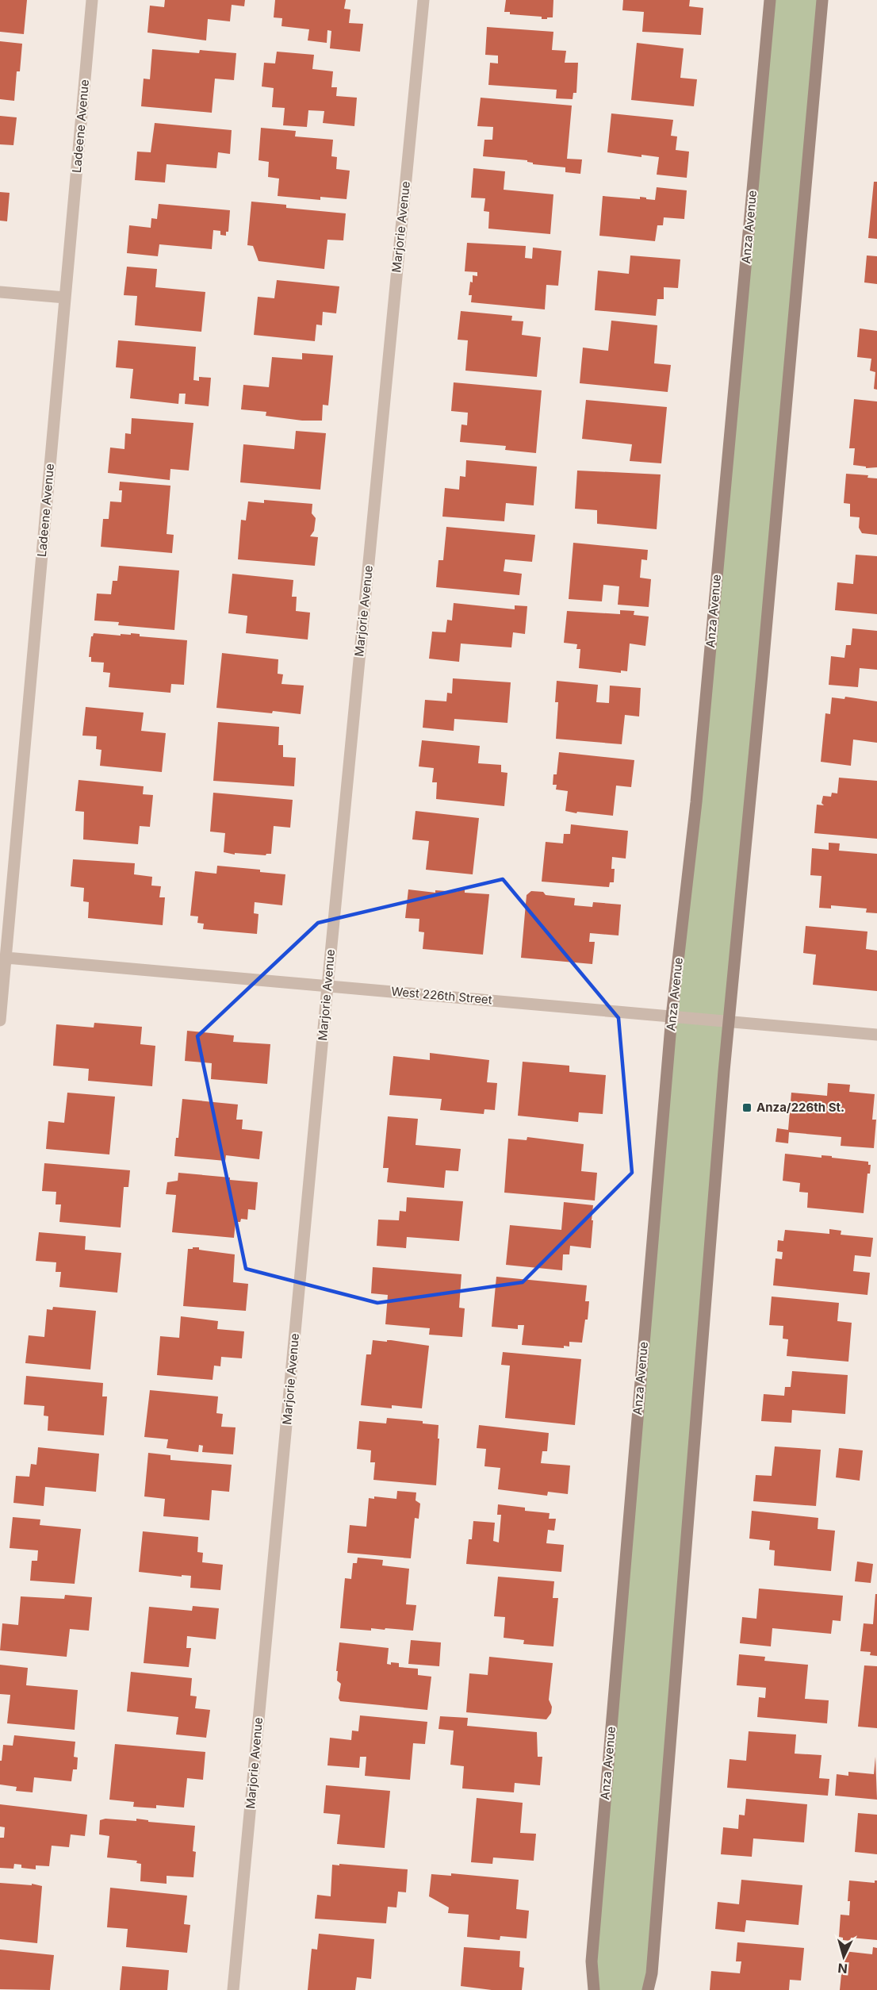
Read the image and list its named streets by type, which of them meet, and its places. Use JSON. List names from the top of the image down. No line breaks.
{"streets":{"main road":["Anza Avenue"],"street":["Ladeene Avenue","Marjorie Avenue","West 226th Street"]},"crossings":[["Ladeene Avenue","West 226th Street"],["Marjorie Avenue","West 226th Street"],["Anza Avenue","West 226th Street"]],"places":{"transit":["Anza/226th St."]},"north":"bottom"}
